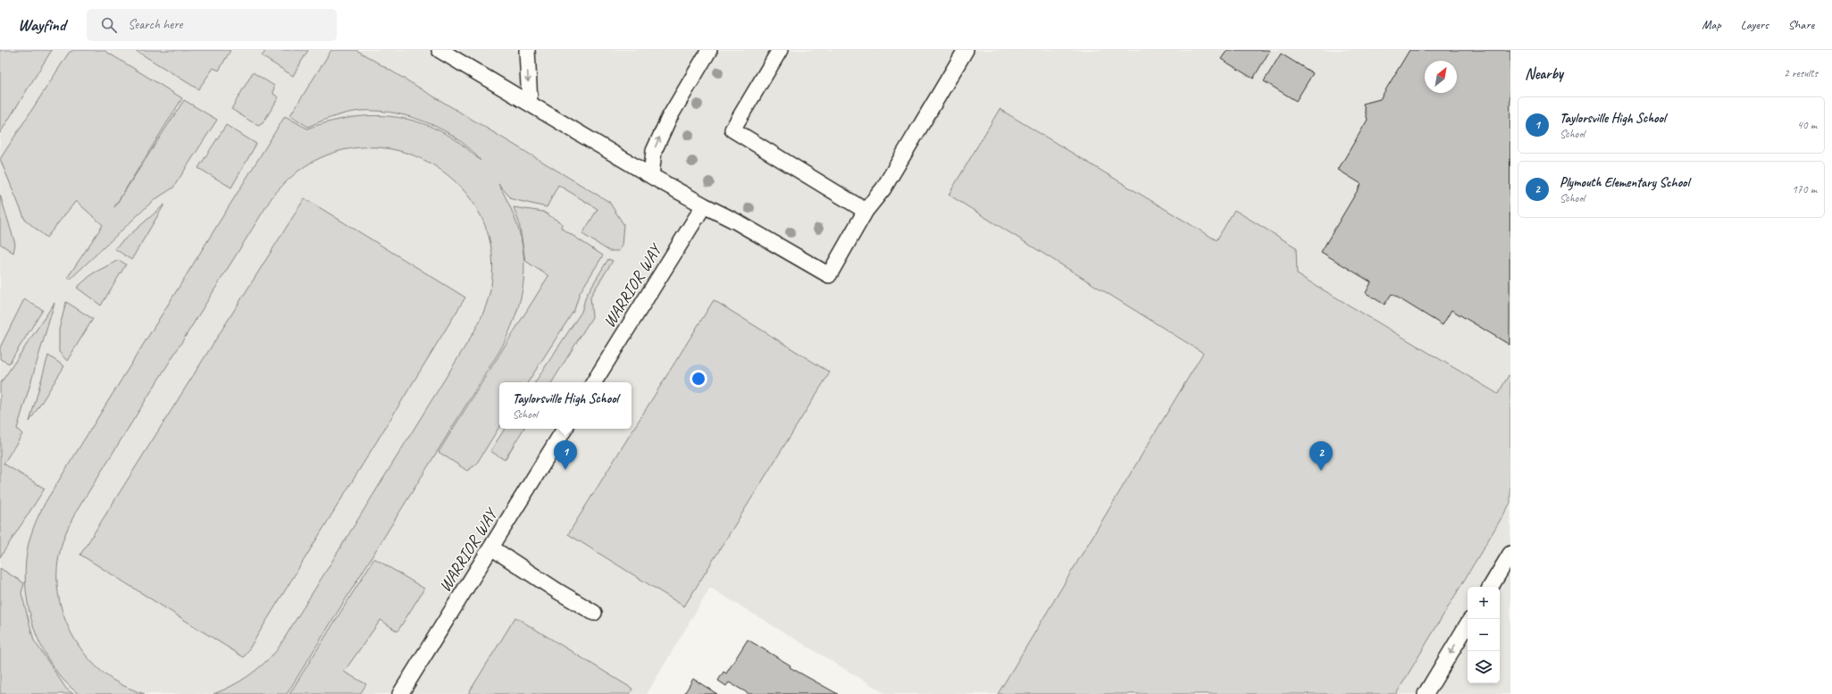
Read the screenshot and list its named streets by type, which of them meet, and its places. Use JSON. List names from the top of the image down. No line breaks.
{"streets":{"lane":["WARRIOR WAY"]},"north":"top right","page":{"header":"Wayfind","search":"Search here","nav":["Map","Layers","Share"],"heading":["Nearby","2 results"],"list":[{"mark":"1","name":"Taylorsville High School","note":"School","value":"40 m"},{"mark":"2","name":"Plymouth Elementary School","note":"School","value":"170 m"}],"popup":["Taylorsville High School","School"],"pins":["1","2"],"map_buttons":["+","−"]}}
